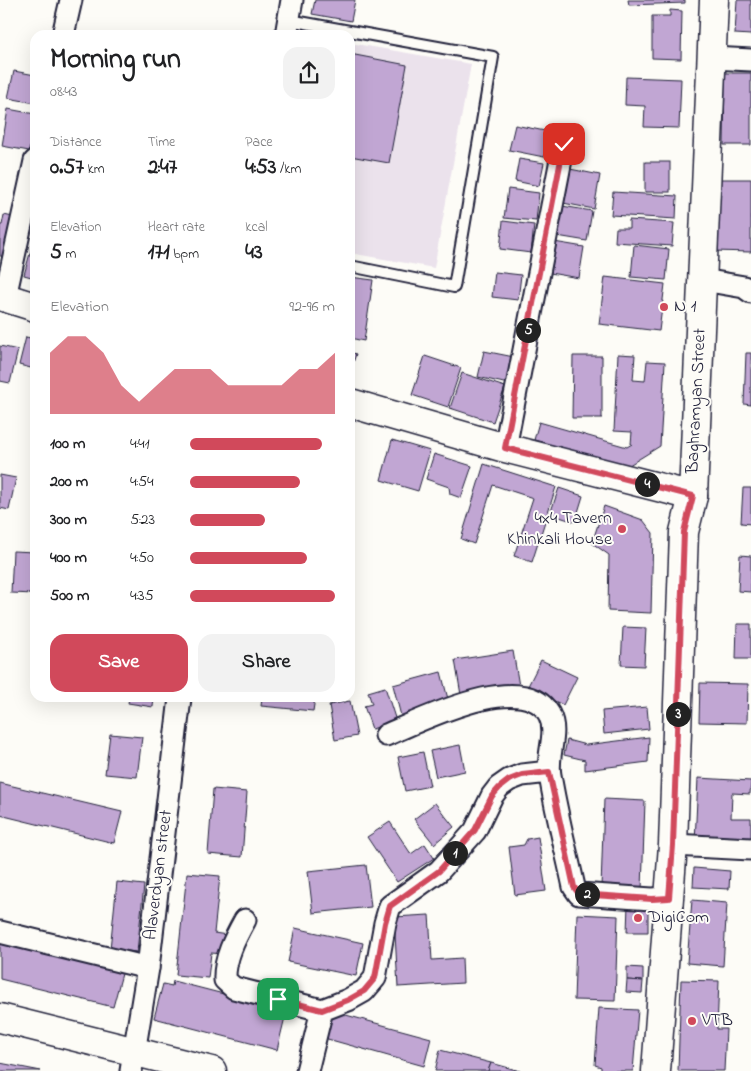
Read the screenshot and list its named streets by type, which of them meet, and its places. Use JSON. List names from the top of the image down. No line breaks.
{"streets":{"main road":["Baghramyan Street"],"street":["Alaverdyan street"]},"places":["N 1","4x4 Tavern Khinkali House","DigiCom","VTB"],"page":{"heading":["Morning run","08:43"],"stats":[["Distance","0.57 km"],["Time","2:47"],["Pace","4:53 /km"],["Elevation","5 m"],["Heart rate","171 bpm"],["kcal","43"]],"chart":["Elevation","92–96 m"],"pins":["5","4","3","1","2"],"list":[{"name":"100 m","note":"4:41"},{"name":"200 m","note":"4:54"},{"name":"300 m","note":"5:23"},{"name":"400 m","note":"4:50"},{"name":"500 m","note":"4:35"}],"buttons":["Save","Share"]}}
